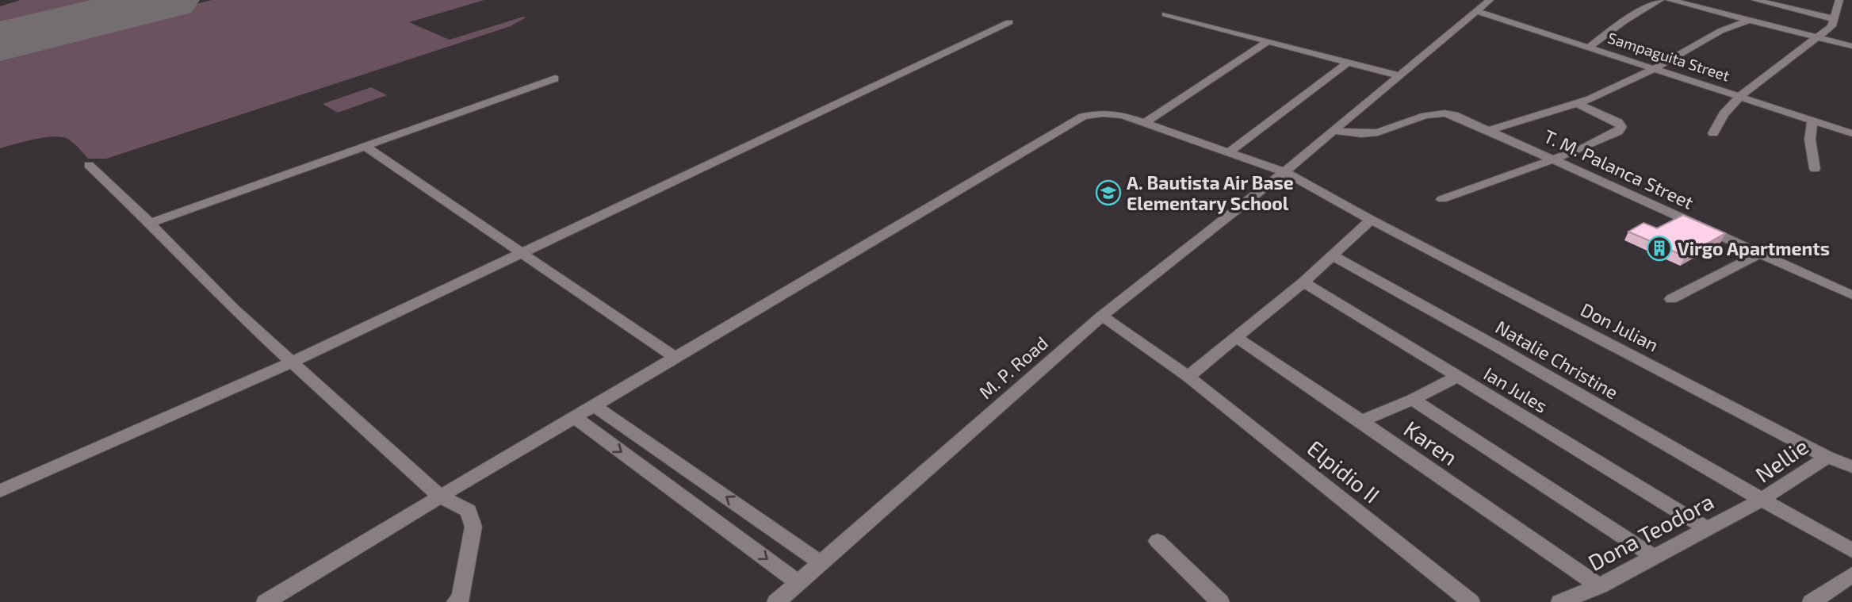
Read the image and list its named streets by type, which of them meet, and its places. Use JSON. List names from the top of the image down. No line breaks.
{"streets":{"street":["Sampaguita Street","T. M. Palanca Street","Don Julian","Natalie Christine","M. P. Road","Ian Jules","Karen","Nellie","Elpidio II","Dona Teodora"]},"crossings":[["Sampaguita Street","M. P. Road"],["T. M. Palanca Street","M. P. Road"],["Don Julian","M. P. Road"],["Don Julian","Nellie"],["Natalie Christine","Nellie"],["Natalie Christine","Dona Teodora"],["M. P. Road","Elpidio II"],["Ian Jules","Dona Teodora"],["Karen","Dona Teodora"],["Nellie","Dona Teodora"]],"places":{"school or university":["A. Bautista Air Base Elementary School"],"building":["Virgo Apartments"]}}
